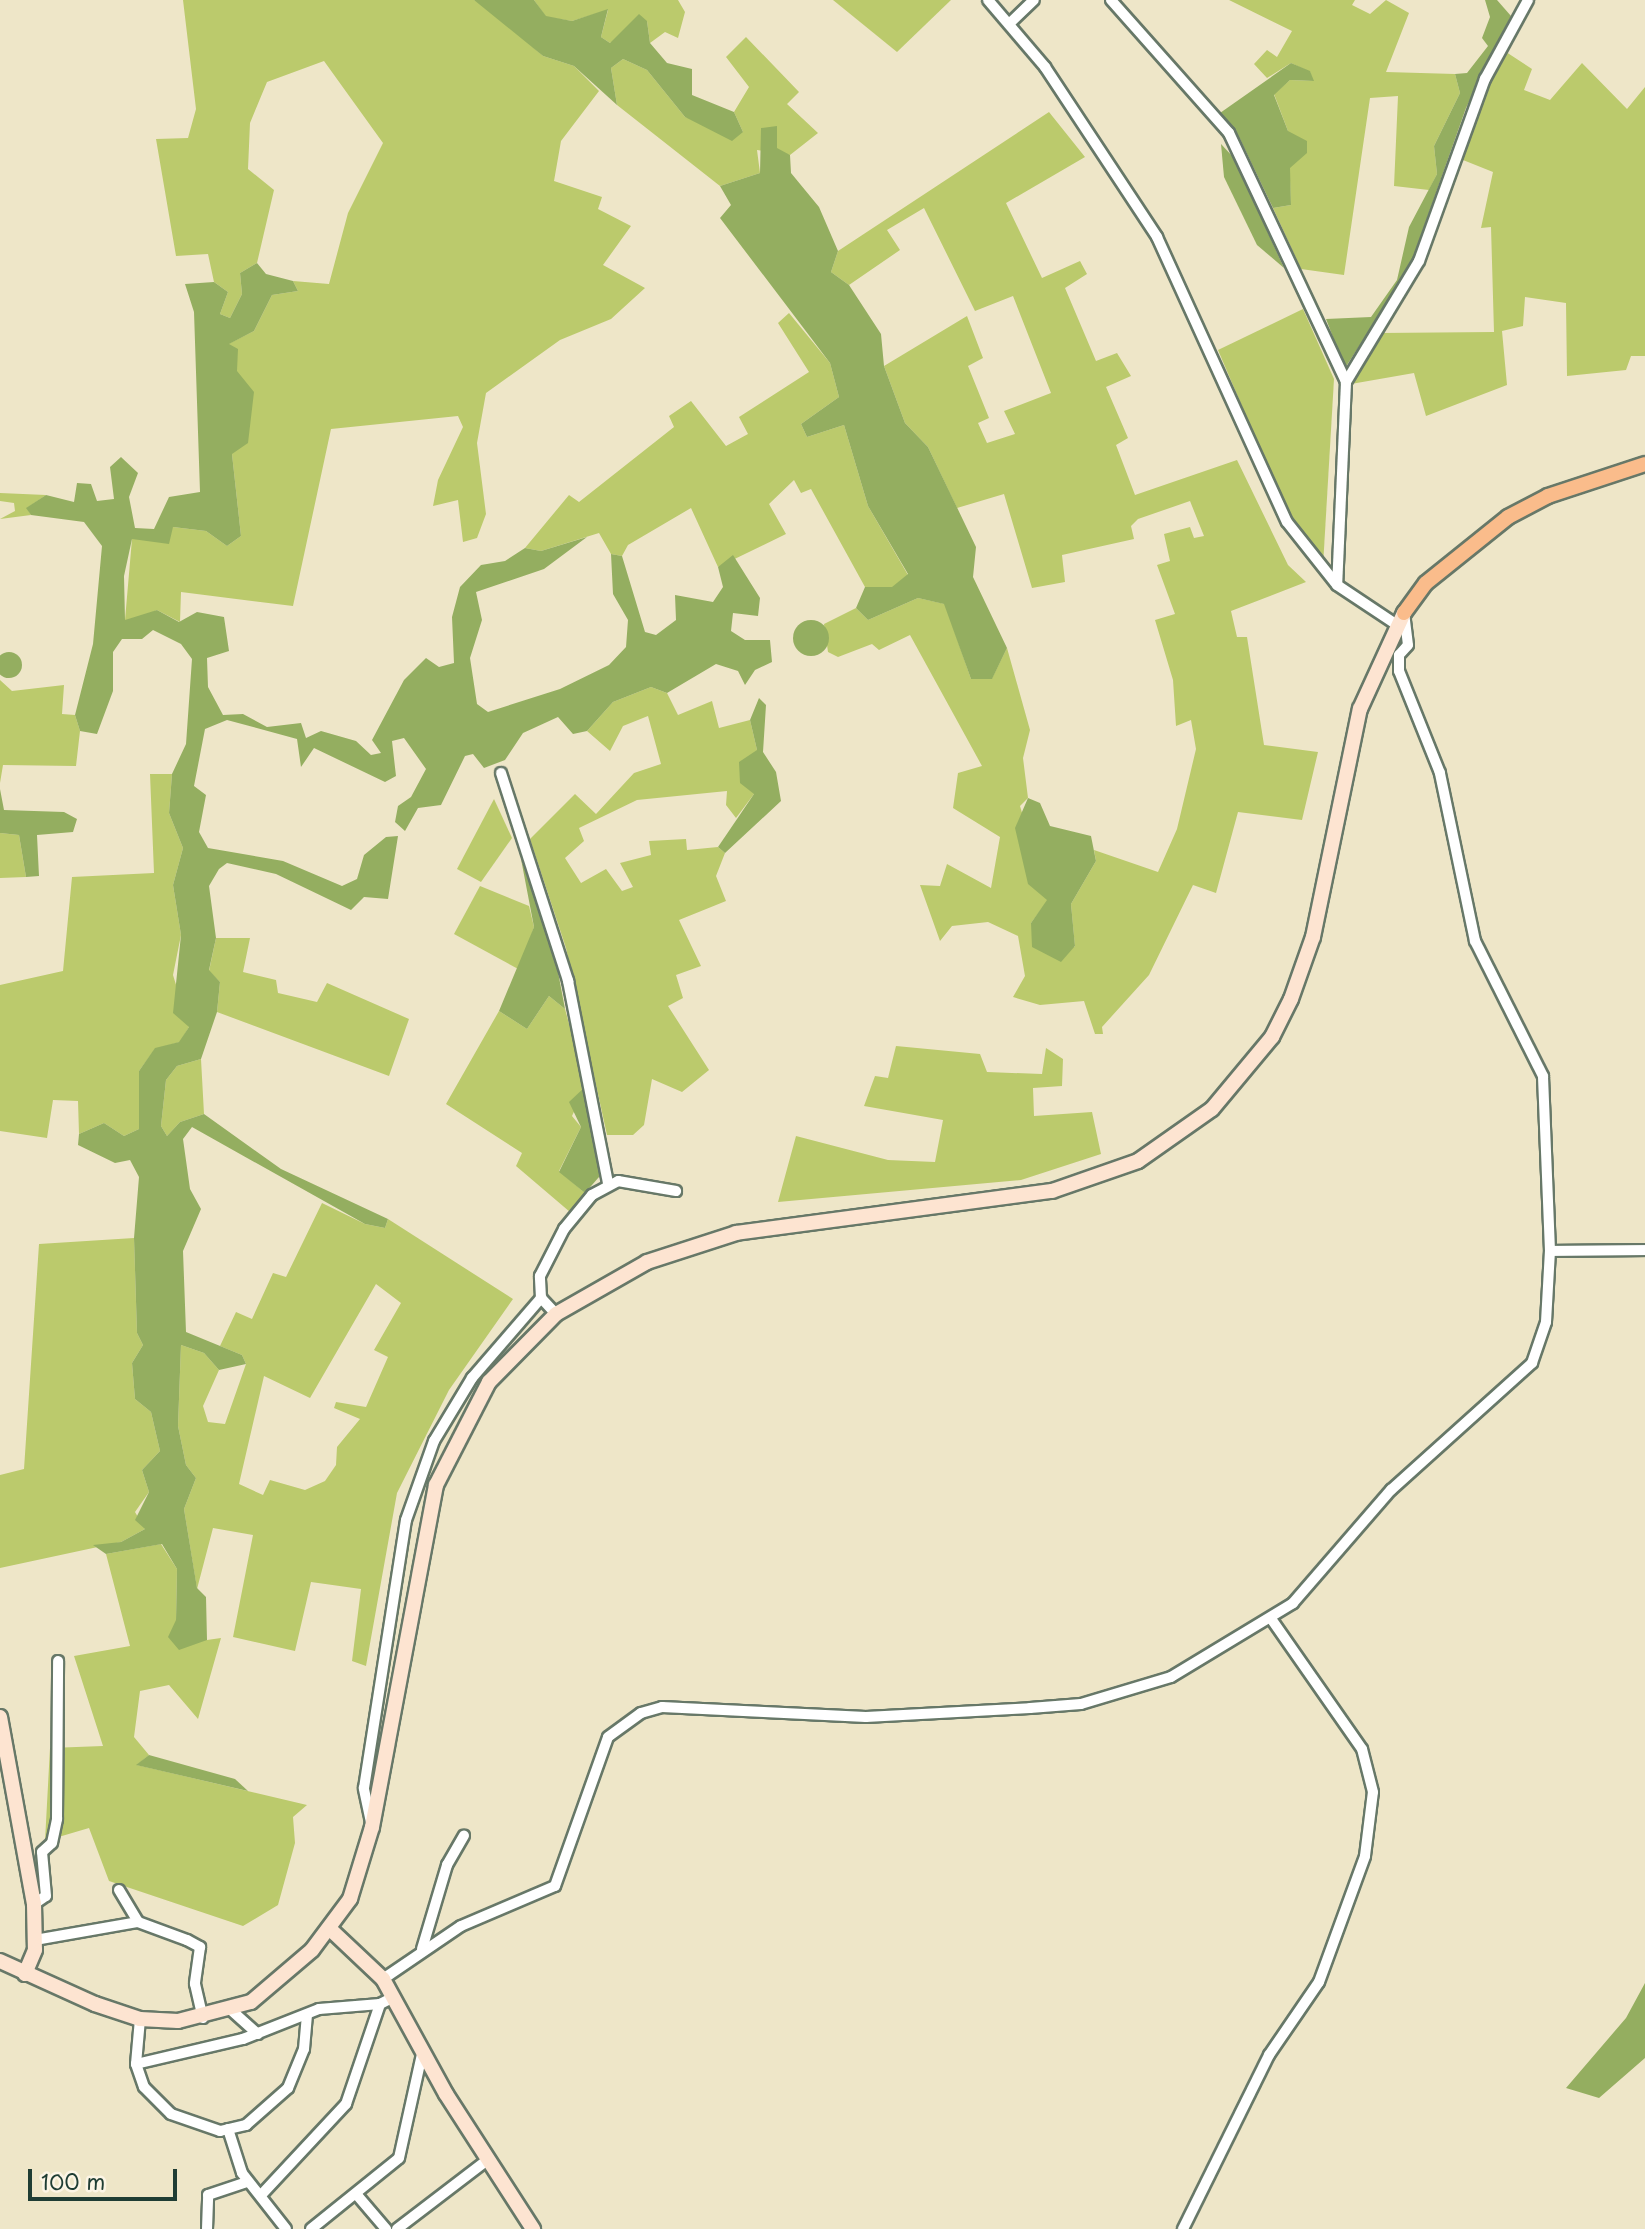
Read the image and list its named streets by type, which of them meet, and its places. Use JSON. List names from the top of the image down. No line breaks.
{"scale_bar":"100 m"}
